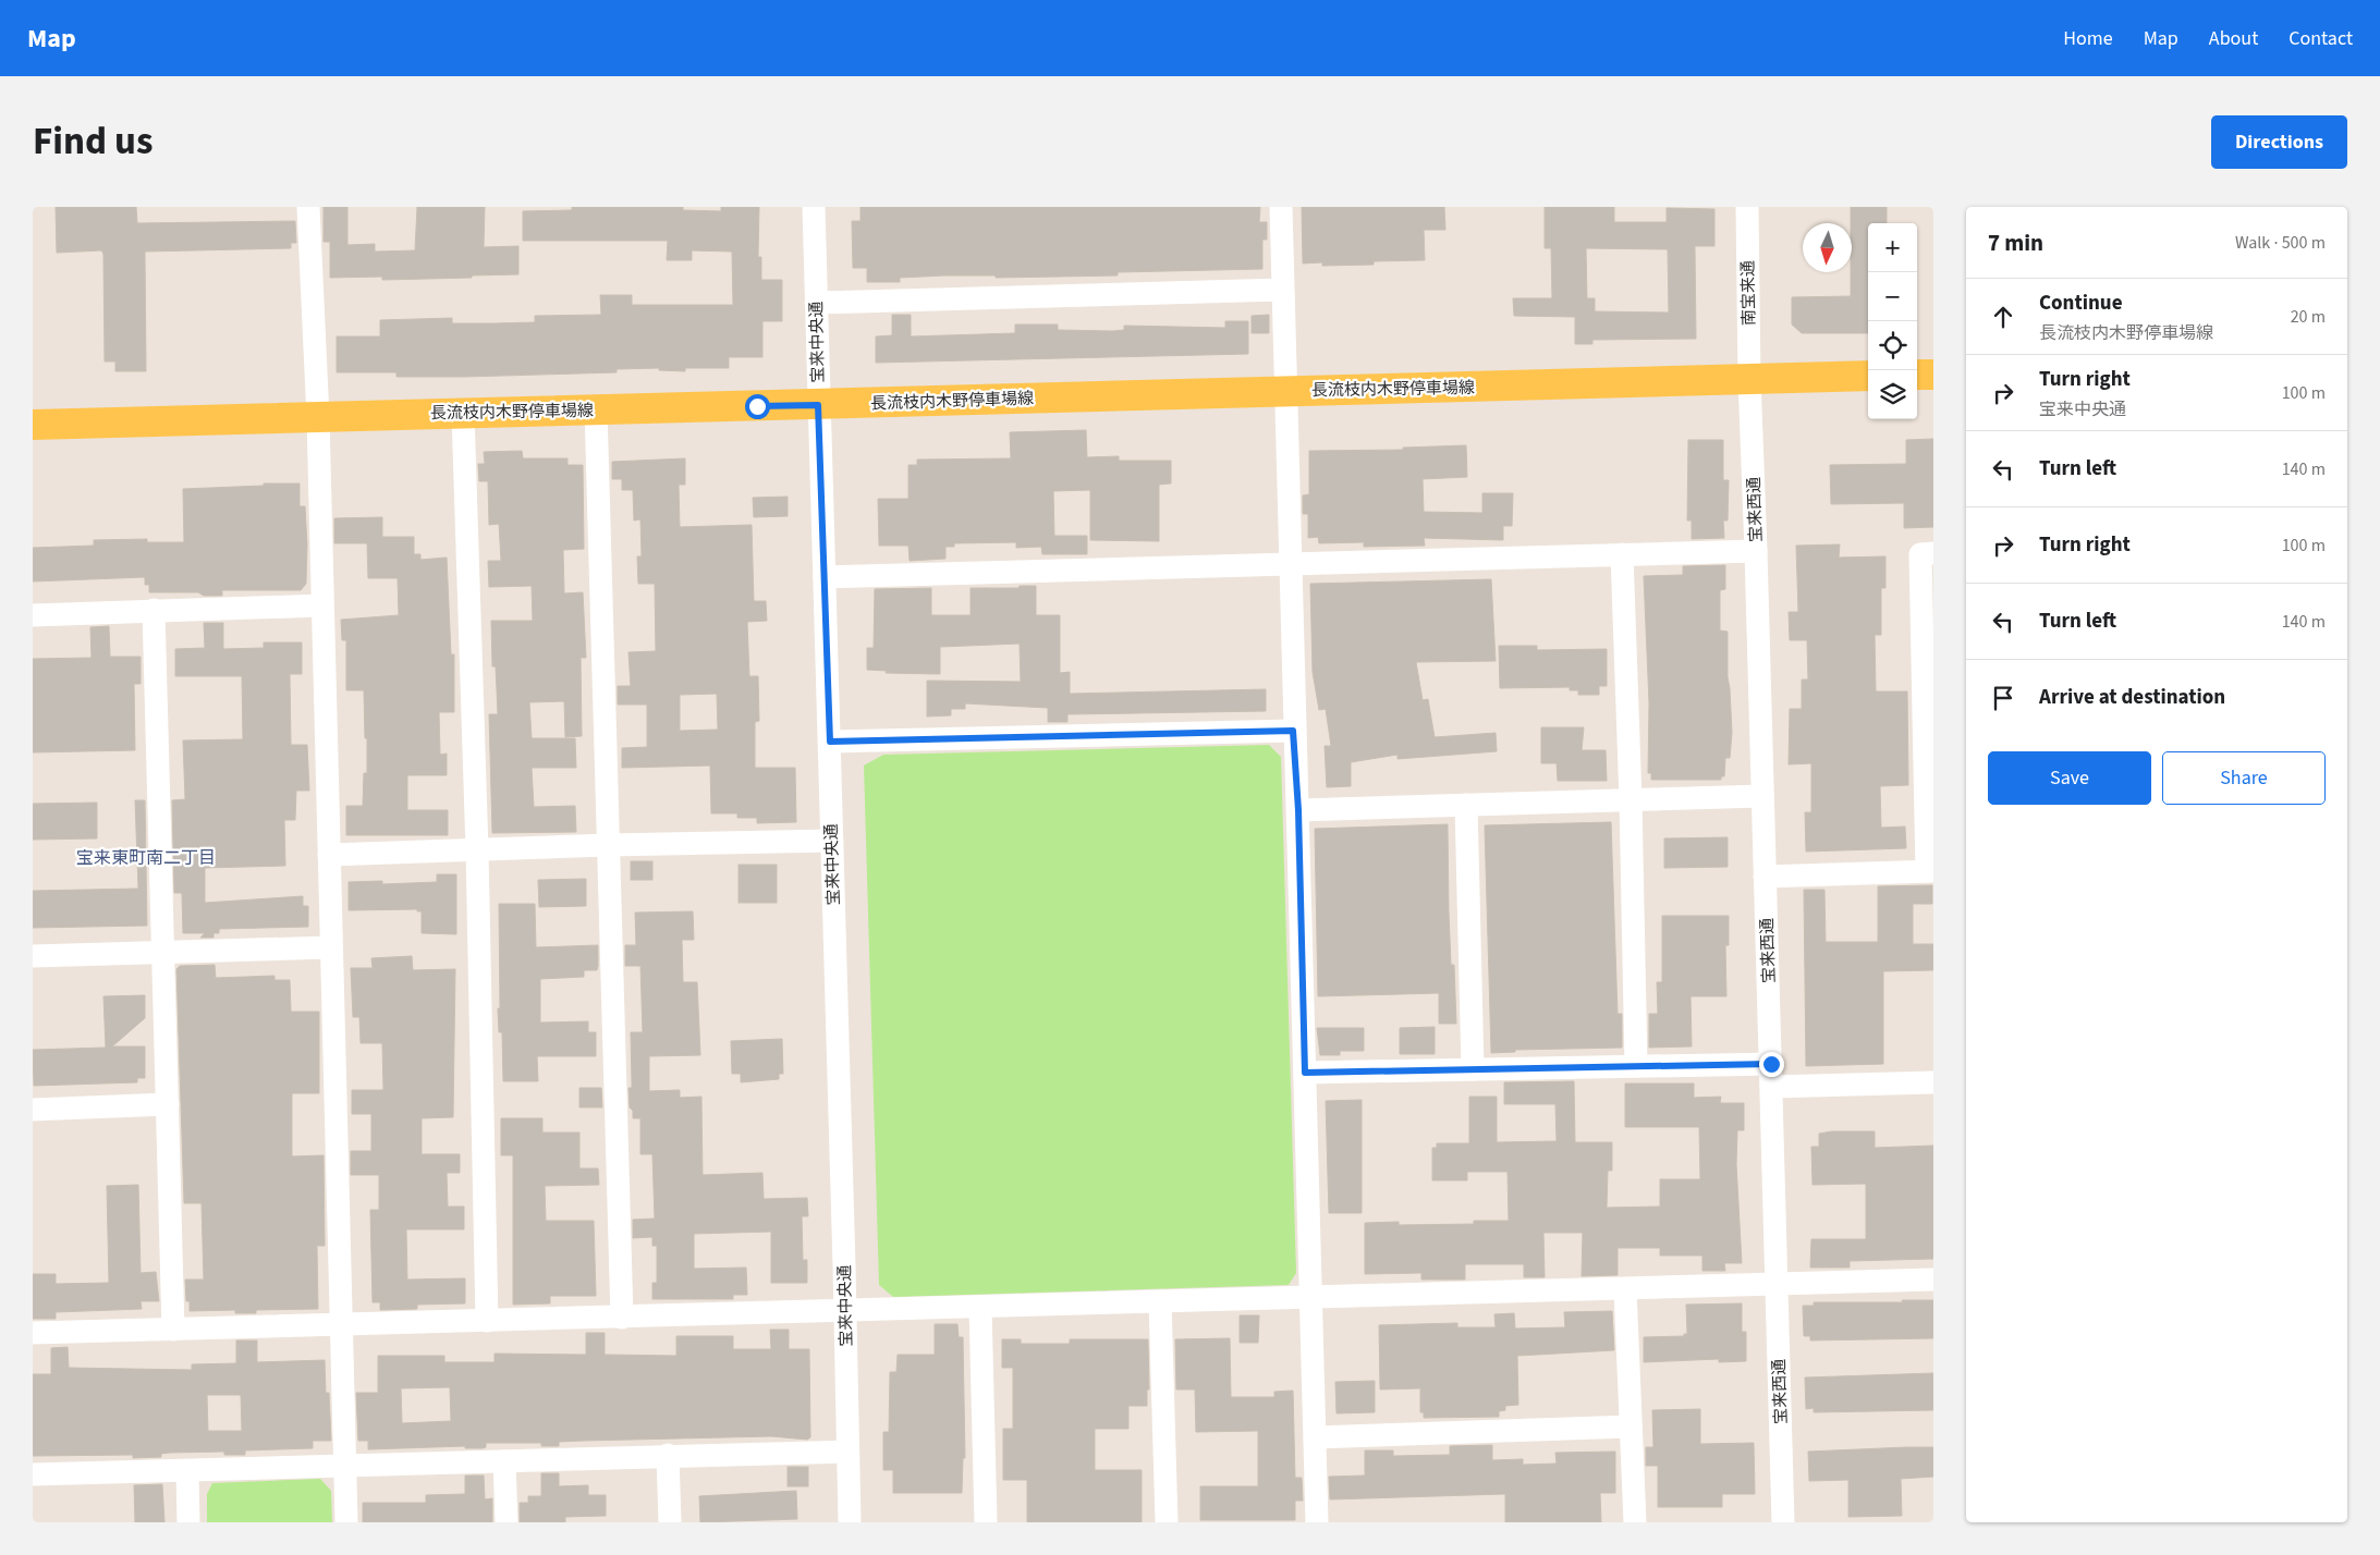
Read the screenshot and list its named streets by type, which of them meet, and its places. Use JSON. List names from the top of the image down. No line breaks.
{"streets":{"main road":["長流枝内木野停車場線"],"street":["南宝来通","宝来中央通","宝来西通"]},"crossings":[["南宝来通","長流枝内木野停車場線"],["南宝来通","宝来西通"],["宝来中央通","長流枝内木野停車場線"],["長流枝内木野停車場線","宝来西通"]],"districts":["宝来東町南二丁目"],"north":"bottom","page":{"header":"Map","nav":["Home","Map","About","Contact"],"title":"Find us","buttons":["Directions",["Save","Share"]],"heading":["7 min","Walk · 500 m"],"map_buttons":["+","−"],"list":[["Continue","長流枝内木野停車場線","20 m"],["Turn right","宝来中央通","100 m"],["Turn left","140 m"],["Turn right","100 m"],["Turn left","140 m"],"Arrive at destination"]}}
